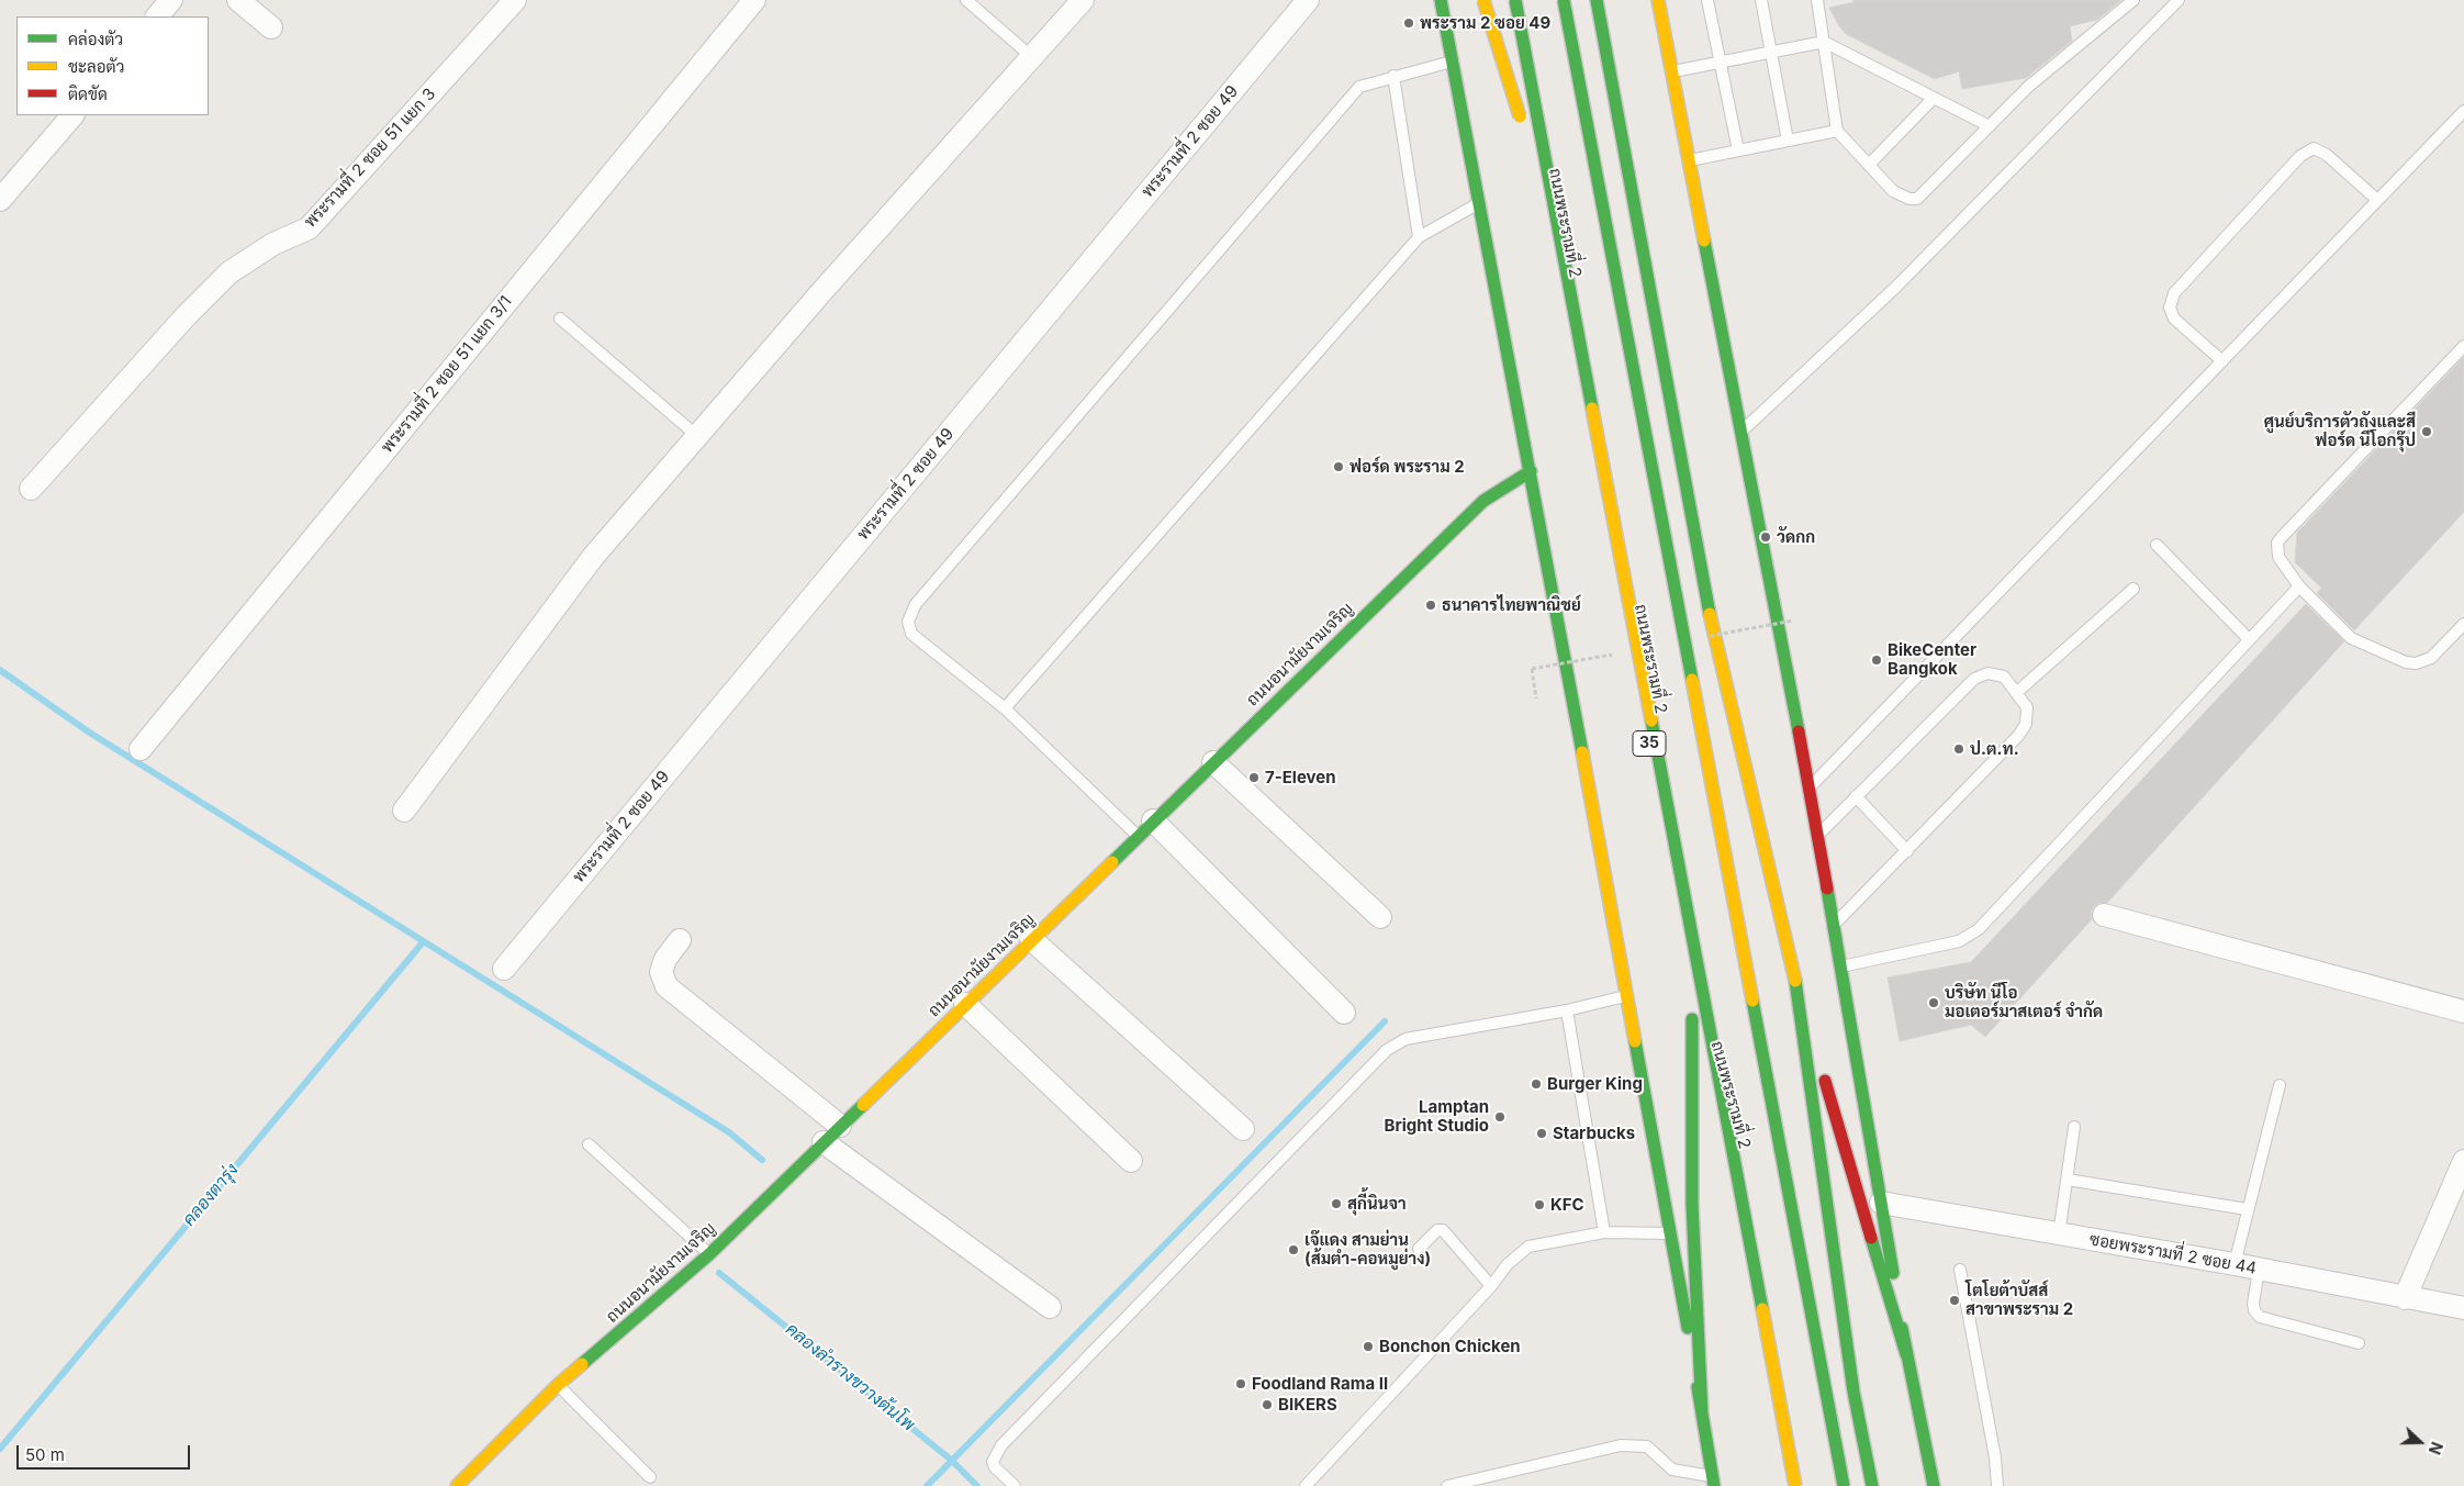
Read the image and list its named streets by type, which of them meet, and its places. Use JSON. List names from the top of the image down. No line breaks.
{"streets":{"main road":["ถนนพระรามที่ 2","ถนนอนามัยงามเจริญ","35"],"street":["พระรามที่ 2 ซอย 49","พระรามที่ 2 ซอย 51 แยก 3","พระรามที่ 2 ซอย 51 แยก 3/1","ซอยพระรามที่ 2 ซอย 44"]},"water":["คลองตารุ่ง","คลองลำรางขวางต้นโพ"],"places":["พระราม 2 ซอย 49","ศูนย์บริการตัวถังและสี ฟอร์ด นีโอกรุ๊ป","ฟอร์ด พระราม 2","วัดกก","ธนาคารไทยพาณิชย์","BikeCenter Bangkok","ป.ต.ท.","7-Eleven","บริษัท นีโอ มอเตอร์มาสเตอร์ จำกัด","Burger King","Lamptan Bright Studio","Starbucks","สุกี้นินจา","KFC","เจ๊แดง สามย่าน (ส้มตำ-คอหมูย่าง)","โตโยต้าบัสส์ สาขาพระราม 2","Bonchon Chicken","Foodland Rama II","BIKERS"],"legend":["คล่องตัว","ชะลอตัว","ติดขัด"],"scale_bar":"50 m","north":"right"}
